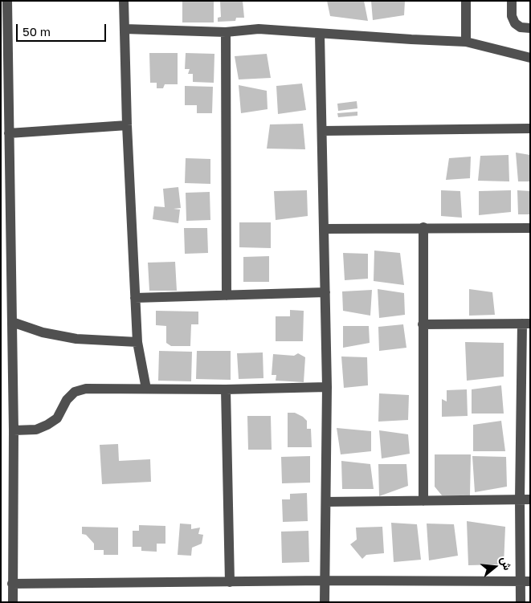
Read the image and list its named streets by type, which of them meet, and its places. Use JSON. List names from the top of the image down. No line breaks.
{"scale_bar":"50 m","north":"right"}
